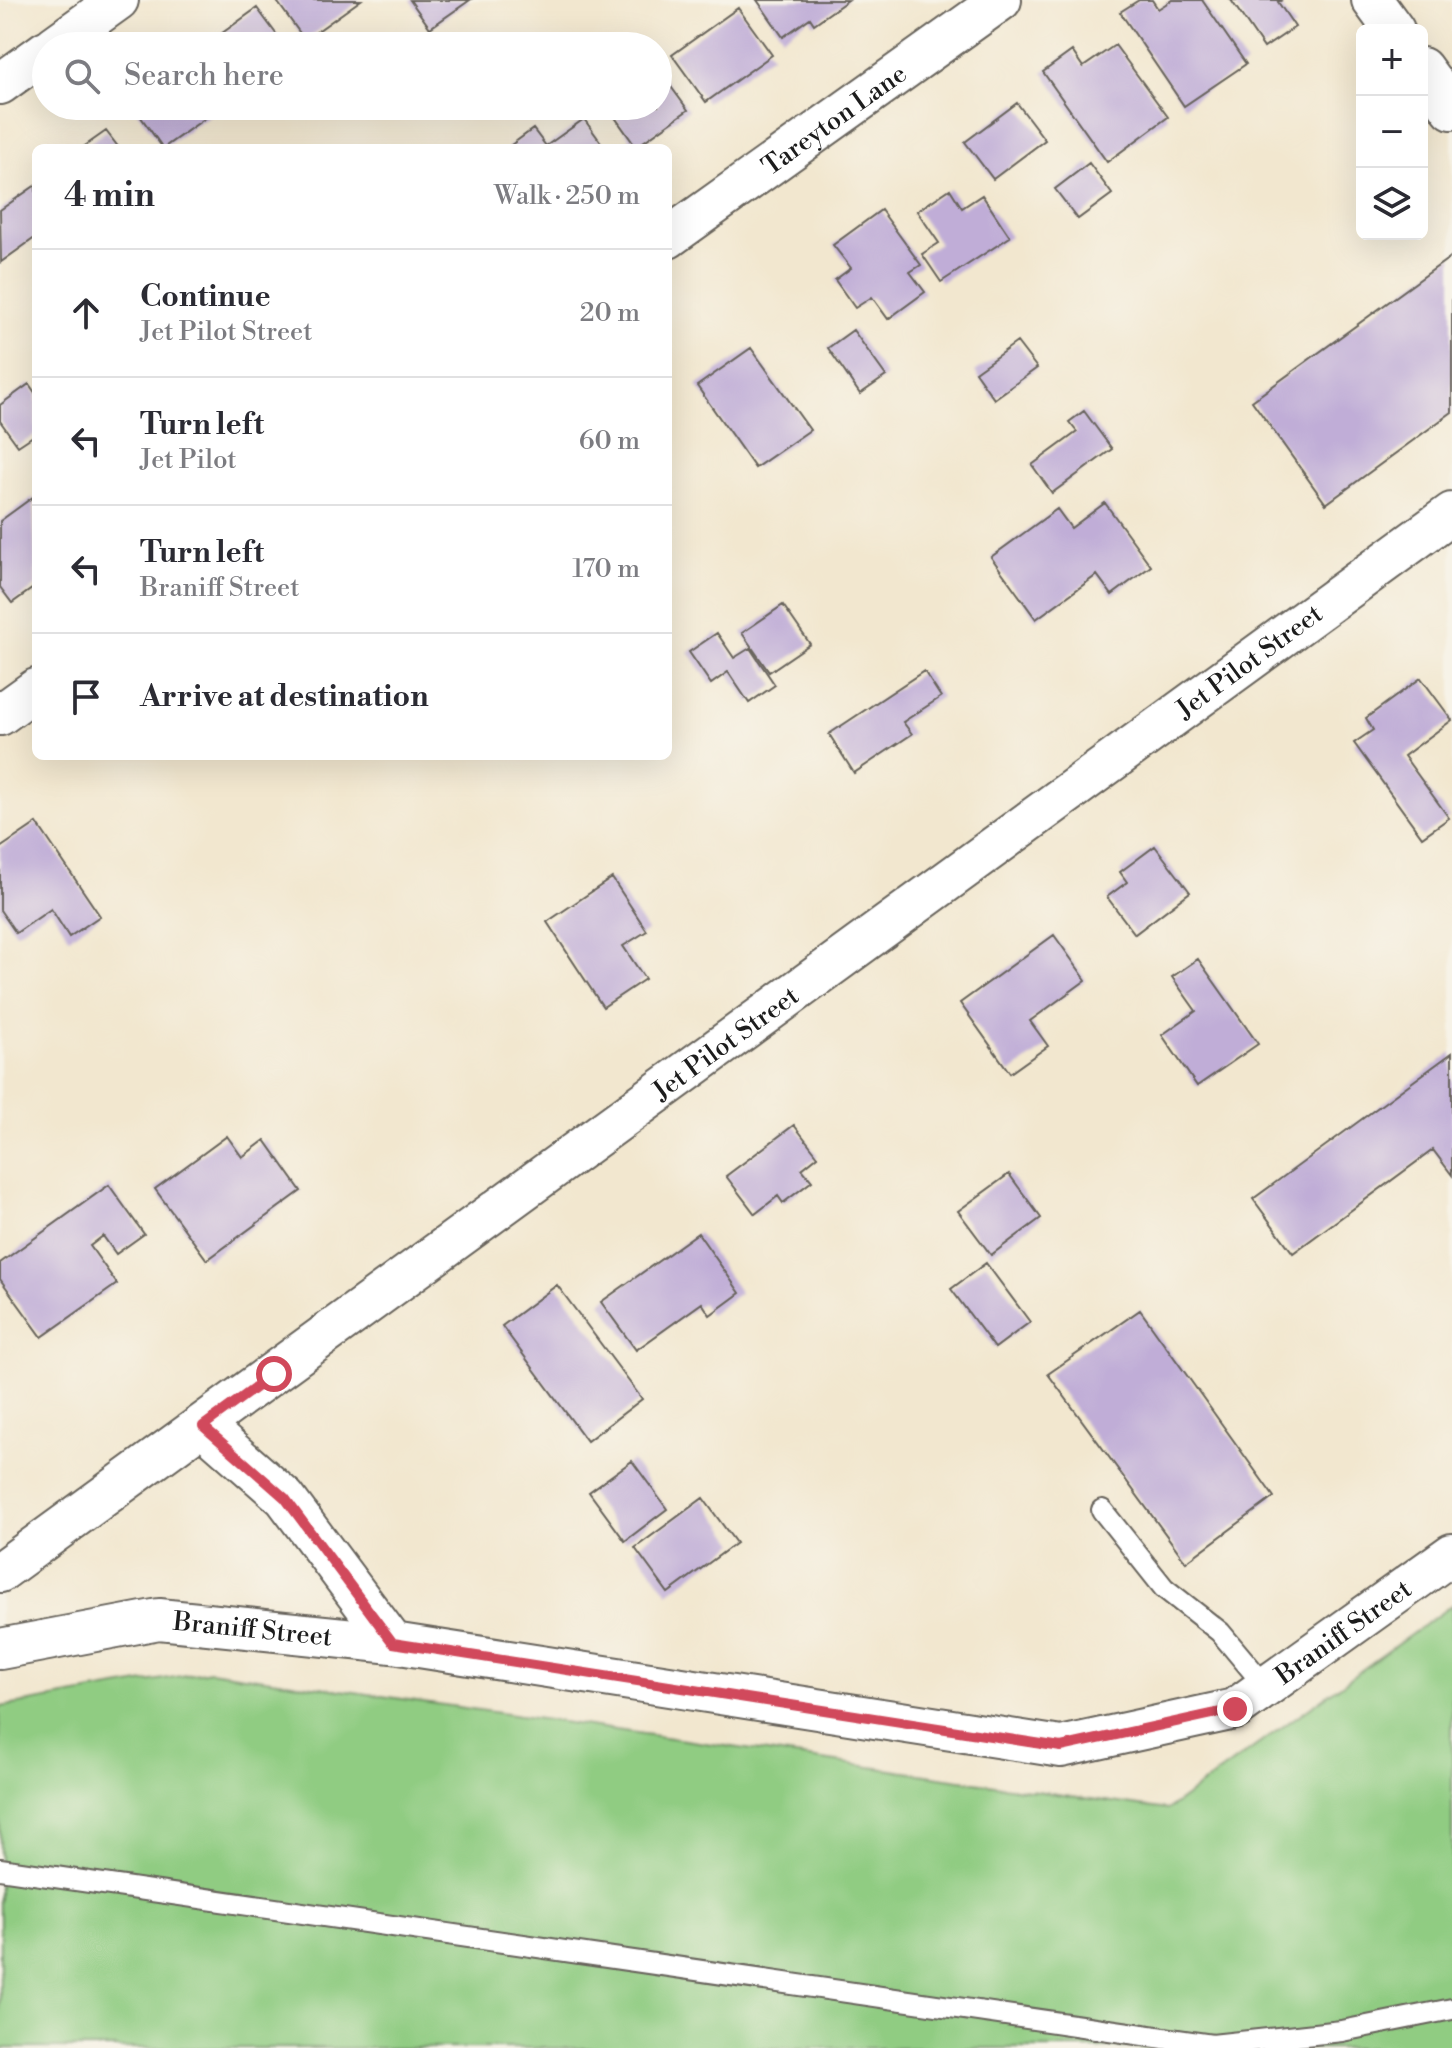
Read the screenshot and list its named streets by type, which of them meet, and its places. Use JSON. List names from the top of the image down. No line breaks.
{"streets":{"street":["Tareyton Lane","Jet Pilot Street","Braniff Street"]},"page":{"map_buttons":["+","−"],"search":"Search here","heading":["4 min","Walk · 250 m"],"list":[["Continue","Jet Pilot Street","20 m"],["Turn left","Jet Pilot","60 m"],["Turn left","Braniff Street","170 m"],"Arrive at destination"]}}
